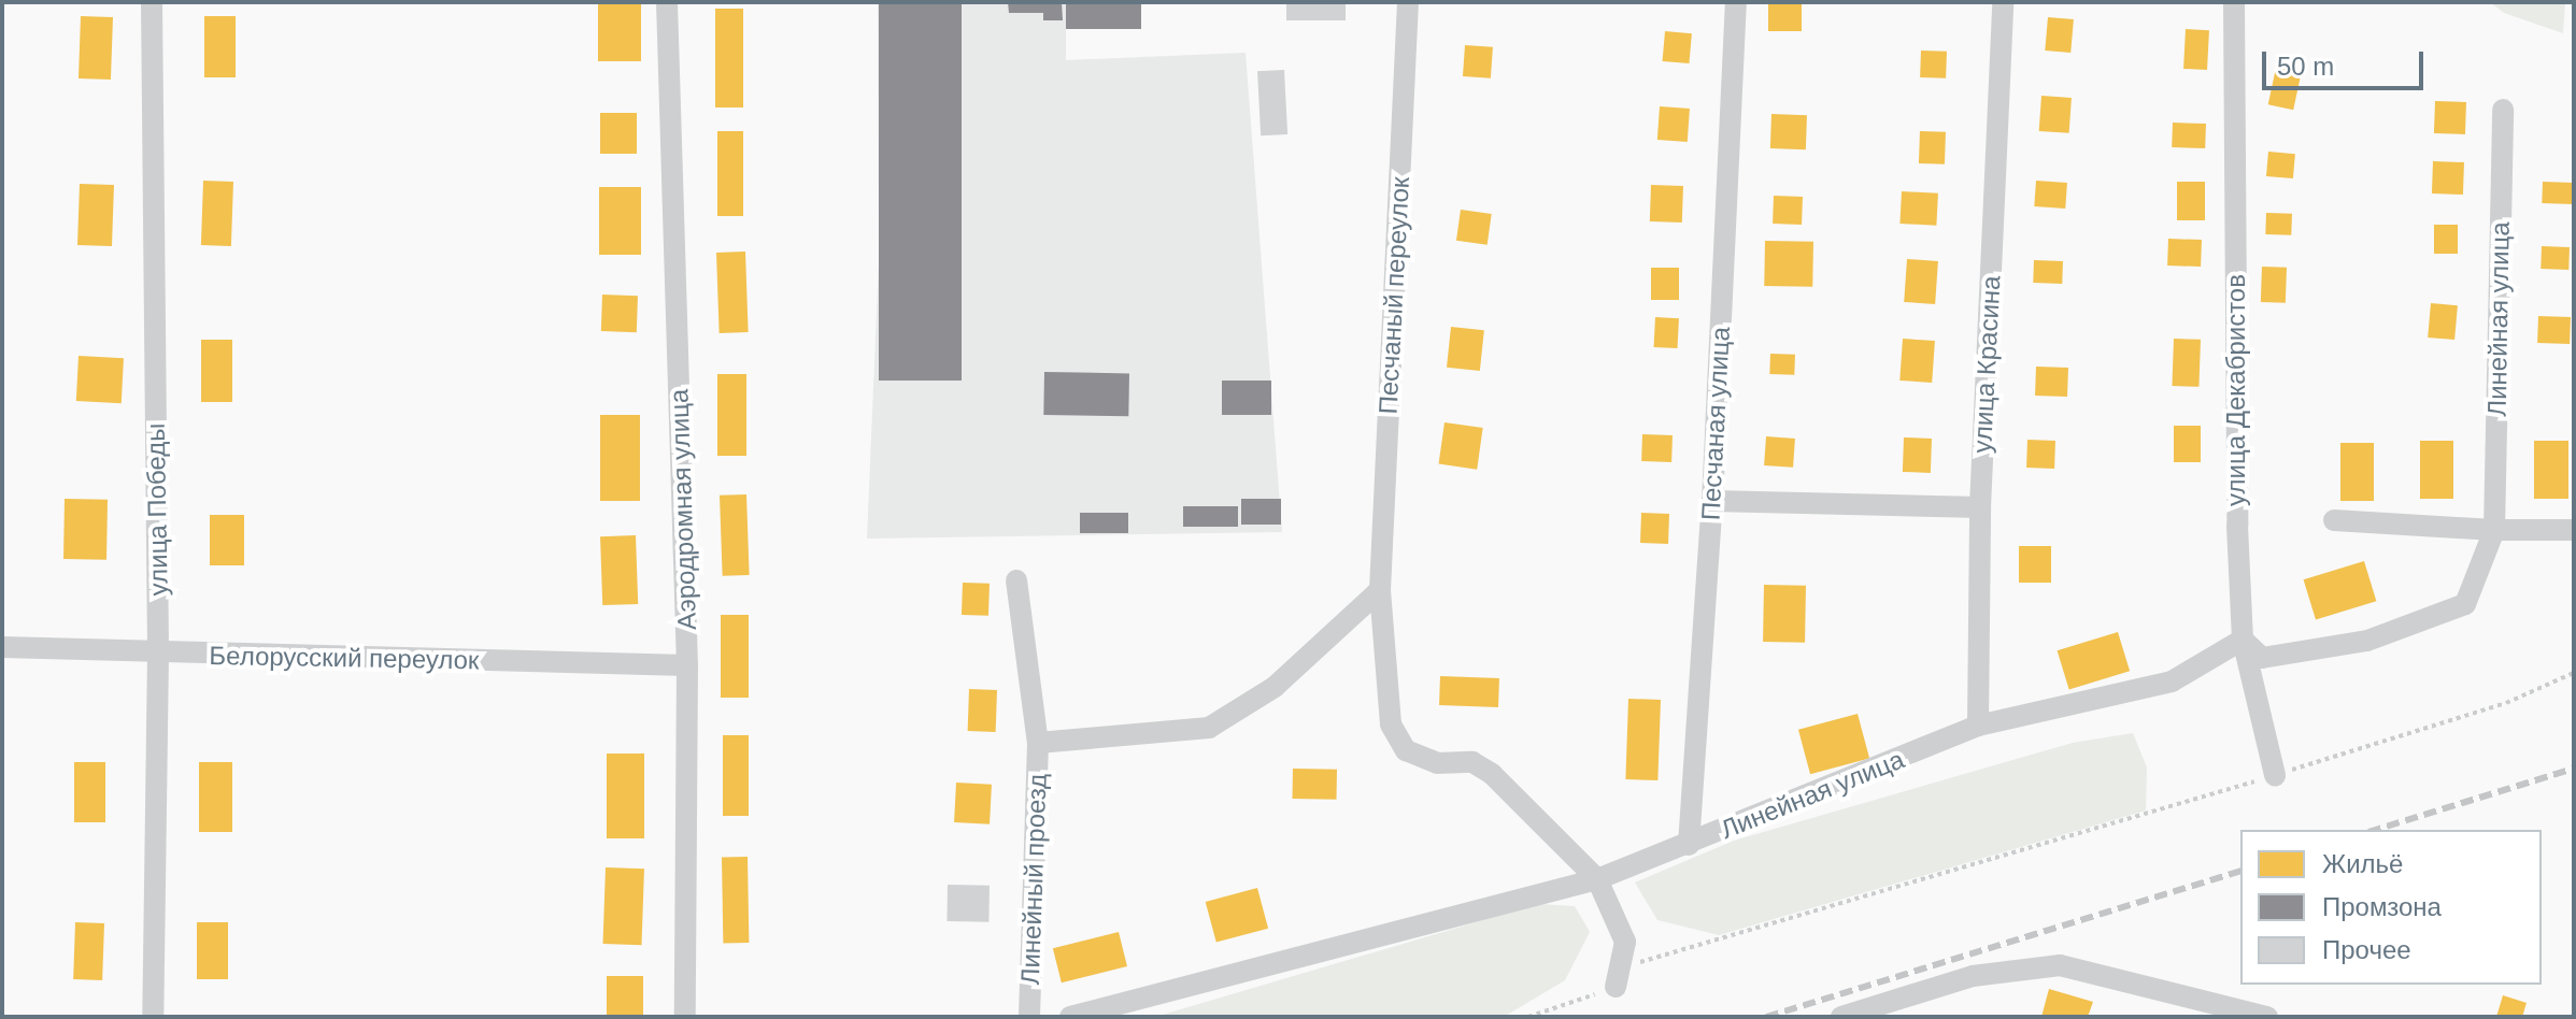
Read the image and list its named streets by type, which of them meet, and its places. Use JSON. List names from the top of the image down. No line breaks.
{"streets":{"street":["Песчаный переулок","Линейная улица","улица Красина","улица Декабристов","Песчаная улица","улица Победы","Аэродромная улица","Белорусский переулок","Линейный проезд"]},"crossings":[["Песчаный переулок","Линейный проезд"],["Линейная улица","улица Красина"],["Линейная улица","улица Декабристов"],["Линейная улица","Песчаная улица"],["улица Победы","Белорусский переулок"],["Аэродромная улица","Белорусский переулок"]],"legend":["Жильё","Промзона","Прочее"],"scale_bar":"50 m"}
